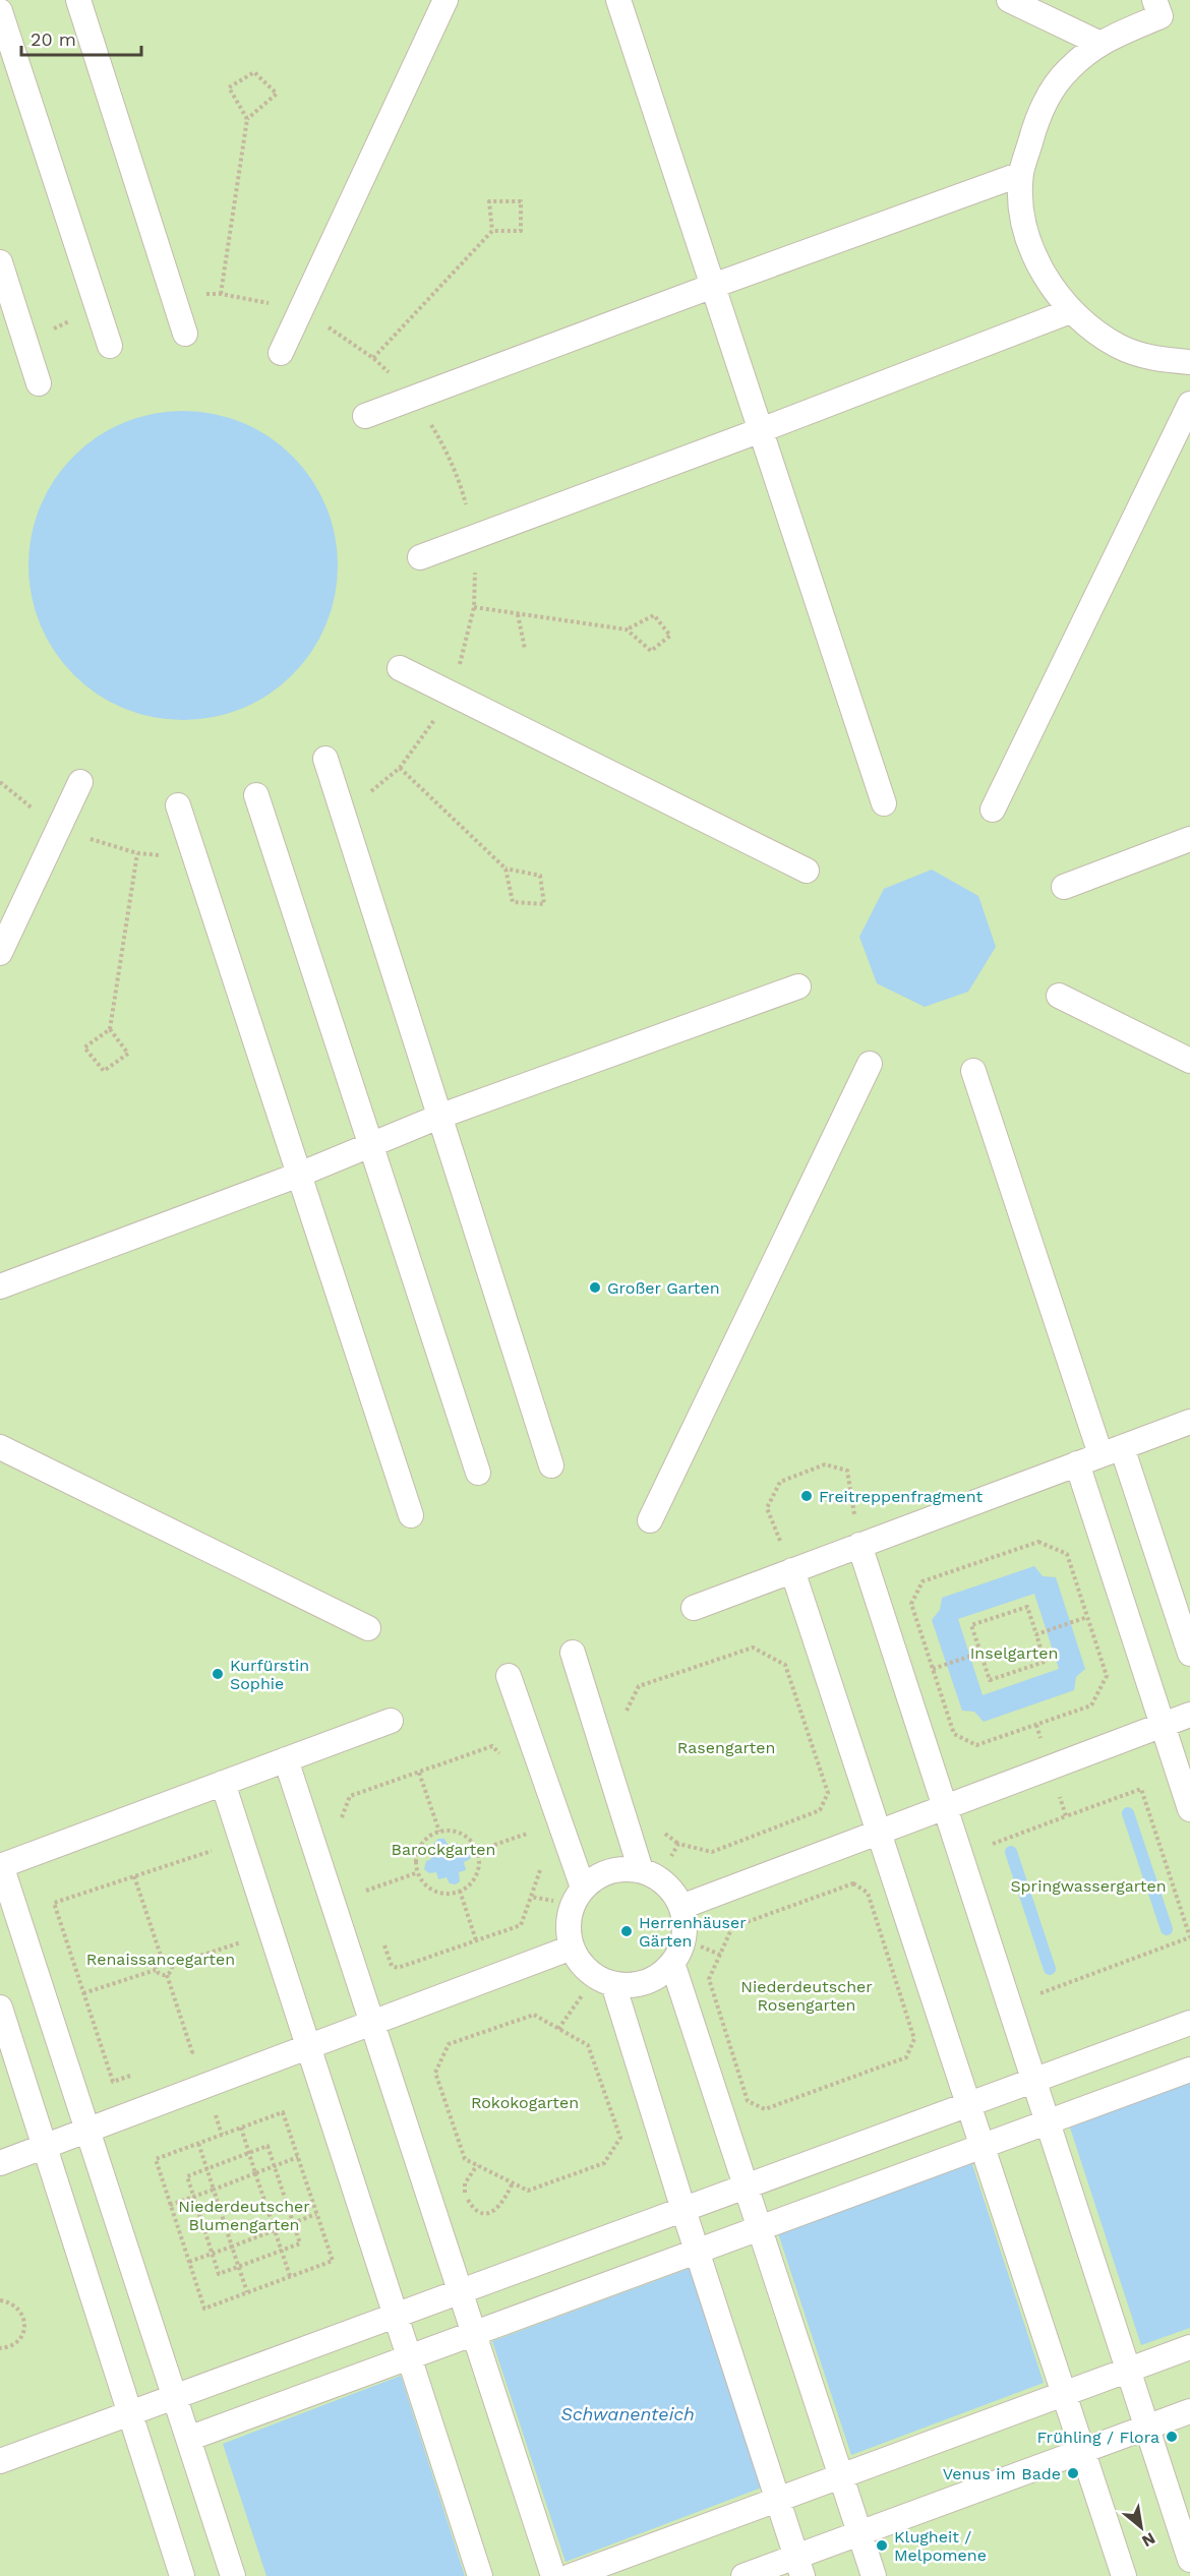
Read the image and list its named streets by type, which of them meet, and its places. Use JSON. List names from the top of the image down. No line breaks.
{"water":["Schwanenteich"],"parks":["Inselgarten","Rasengarten","Barockgarten","Springwassergarten","Renaissancegarten","Niederdeutscher Rosengarten","Rokokogarten","Niederdeutscher Blumengarten"],"places":["Großer Garten","Freitreppenfragment","Kurfürstin Sophie","Herrenhäuser Gärten","Frühling / Flora","Venus im Bade","Klugheit / Melpomene"],"scale_bar":"20 m","north":"bottom right"}
